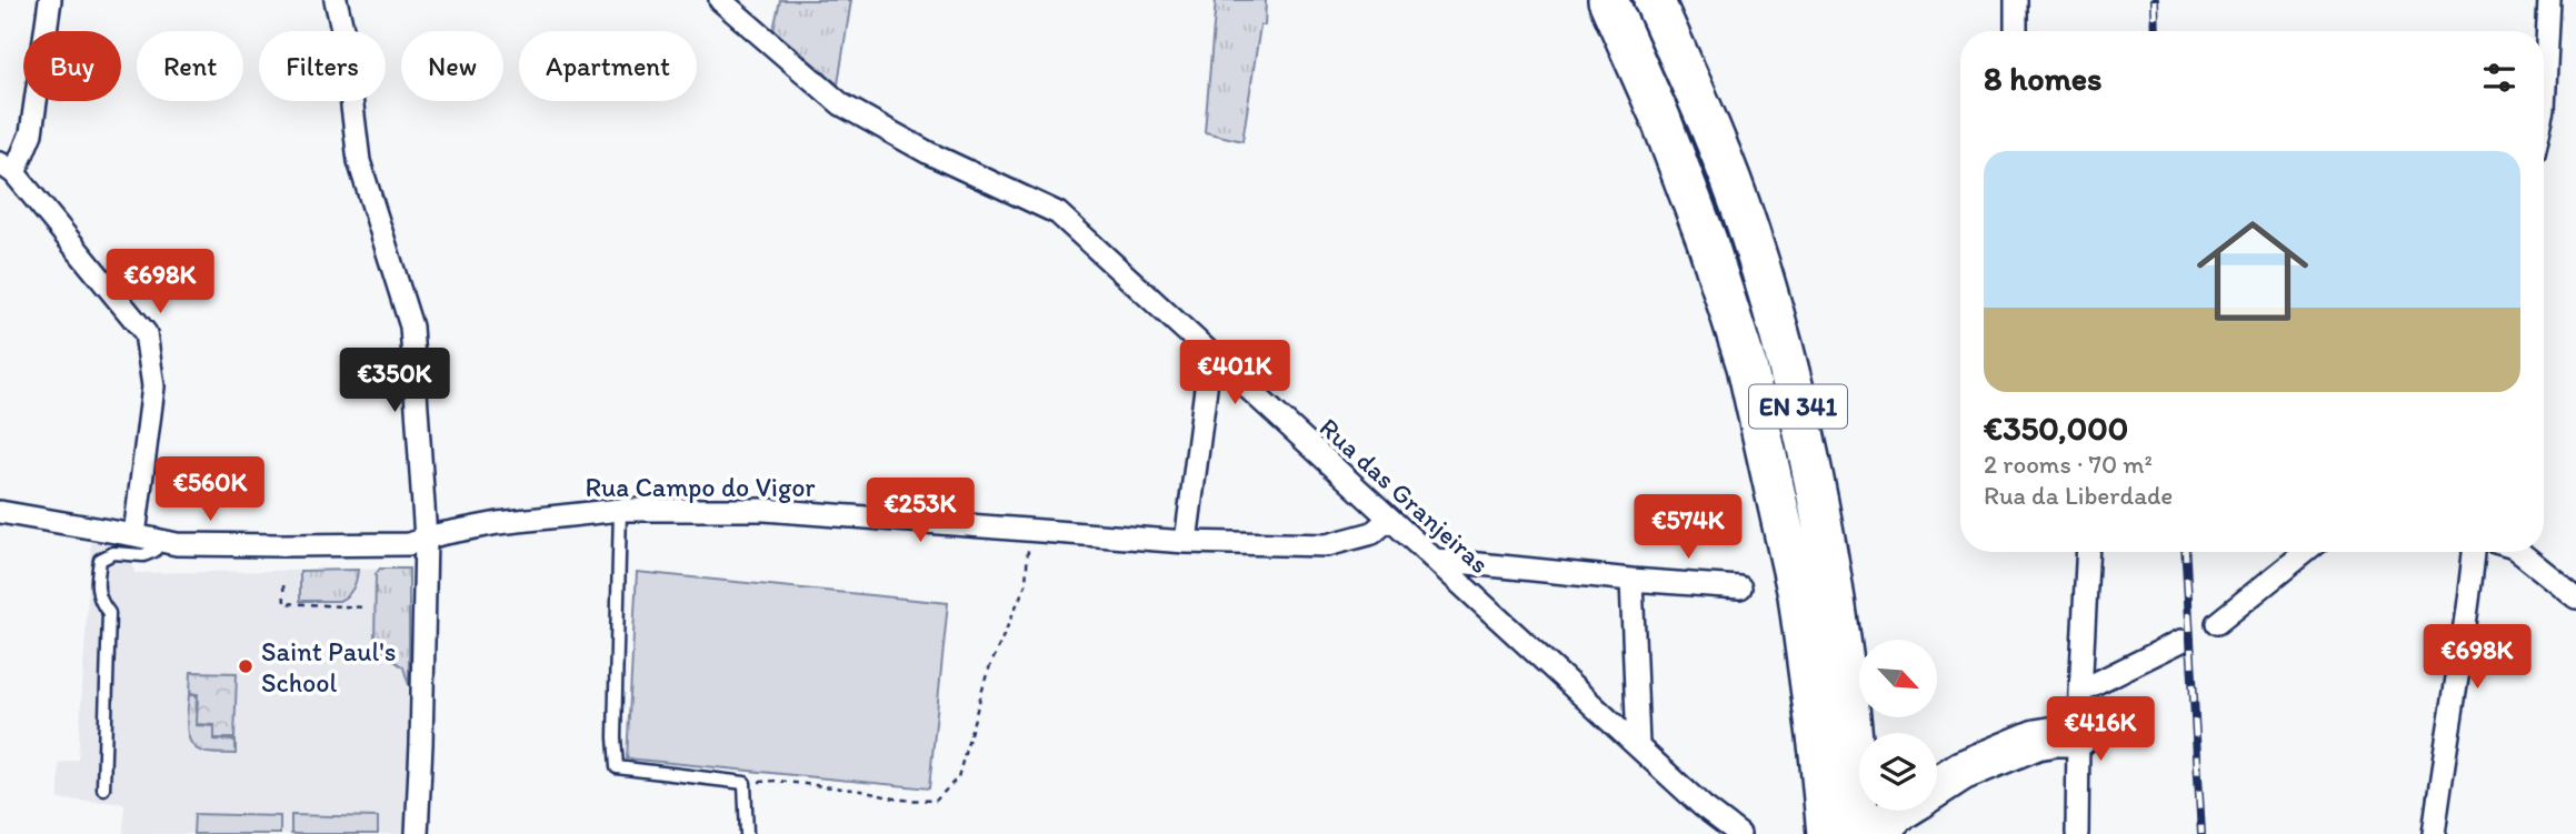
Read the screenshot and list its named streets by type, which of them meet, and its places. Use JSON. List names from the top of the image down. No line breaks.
{"streets":{"highway":["EN 341"],"street":["Rua Campo do Vigor","Rua das Granjeiras"]},"crossings":[["Rua Campo do Vigor","Rua das Granjeiras"]],"places":["Saint Paul's School"],"north":"bottom right","page":{"chip":["Buy","Rent","Filters","New","Apartment"],"heading":"8 homes","list":[{"name":"€350,000","note":"2 rooms · 70 m² · Rua da Liberdade"}],"price":["€698K","€401K","€350K","€560K","€253K","€574K","€698K","€416K"]}}
